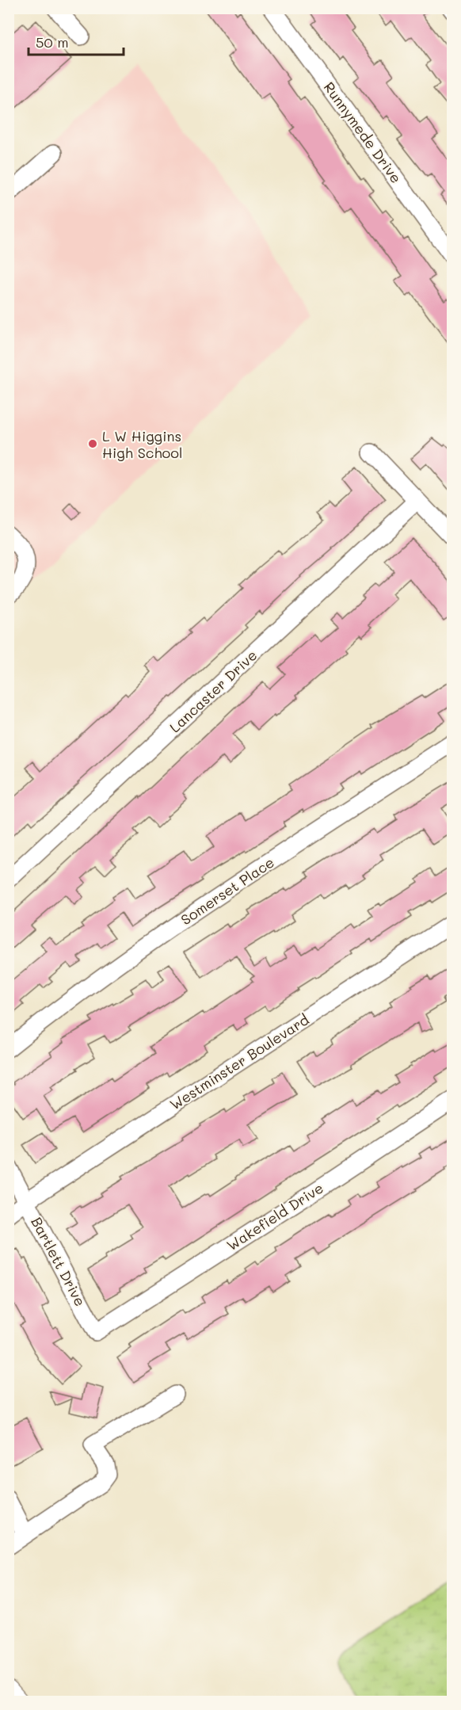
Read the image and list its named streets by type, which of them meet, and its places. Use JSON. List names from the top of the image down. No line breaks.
{"streets":{"street":["Runnymede Drive","Lancaster Drive","Somerset Place","Westminster Boulevard","Wakefield Drive","Bartlett Drive"]},"crossings":[["Westminster Boulevard","Bartlett Drive"],["Wakefield Drive","Bartlett Drive"]],"places":["L W Higgins High School"],"scale_bar":"50 m"}
